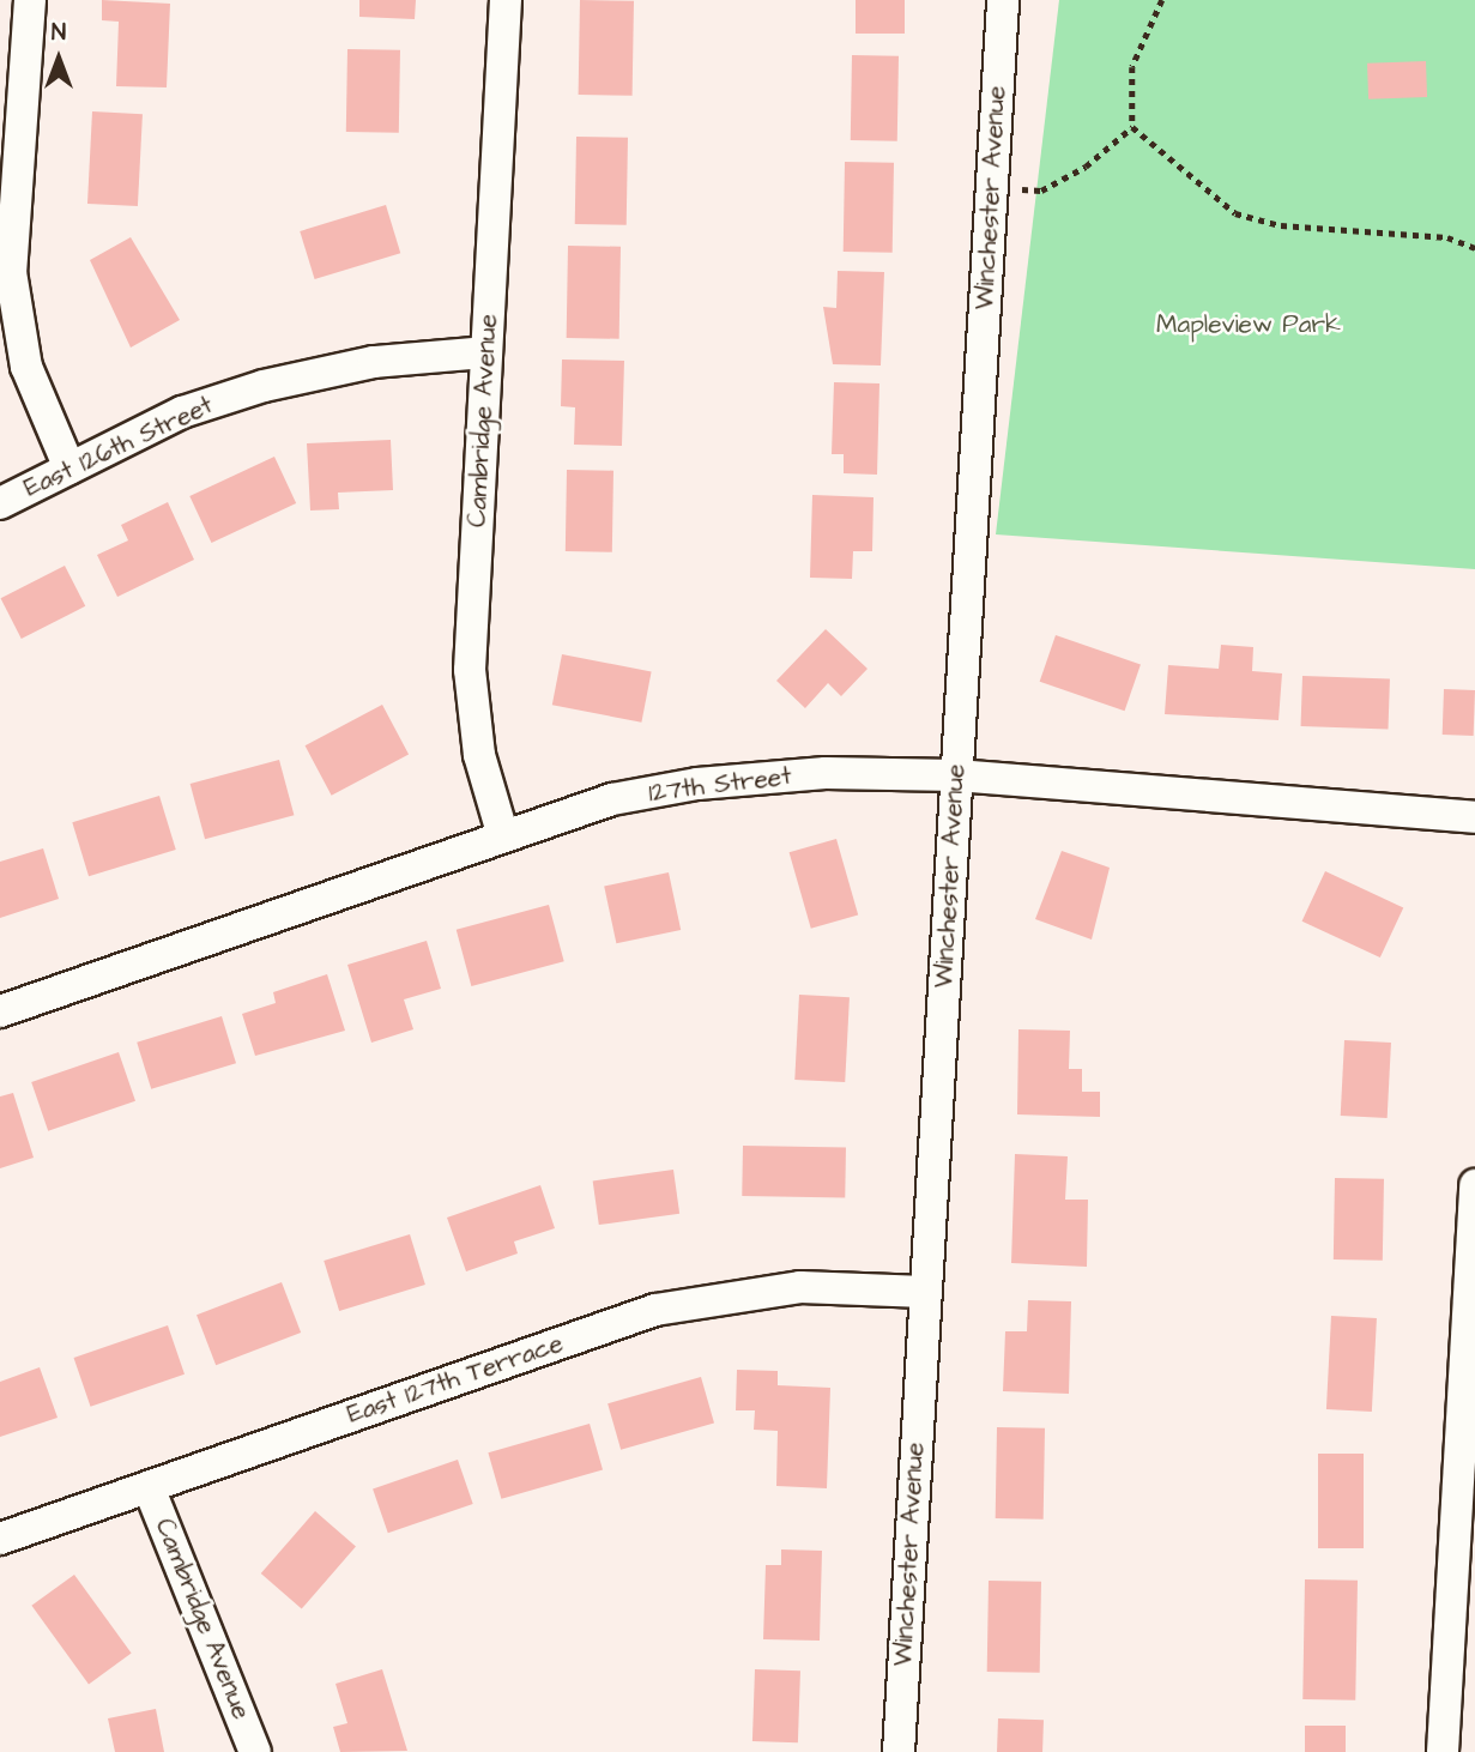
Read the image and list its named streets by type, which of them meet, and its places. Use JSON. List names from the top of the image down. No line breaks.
{"streets":{"street":["Winchester Avenue","Cambridge Avenue","East 126th Street","127th Street","East 127th Terrace"]},"crossings":[["Winchester Avenue","127th Street"],["Winchester Avenue","East 127th Terrace"],["Cambridge Avenue","East 126th Street"],["Cambridge Avenue","127th Street"],["Cambridge Avenue","East 127th Terrace"]],"parks":["Mapleview Park"],"north":"top"}
